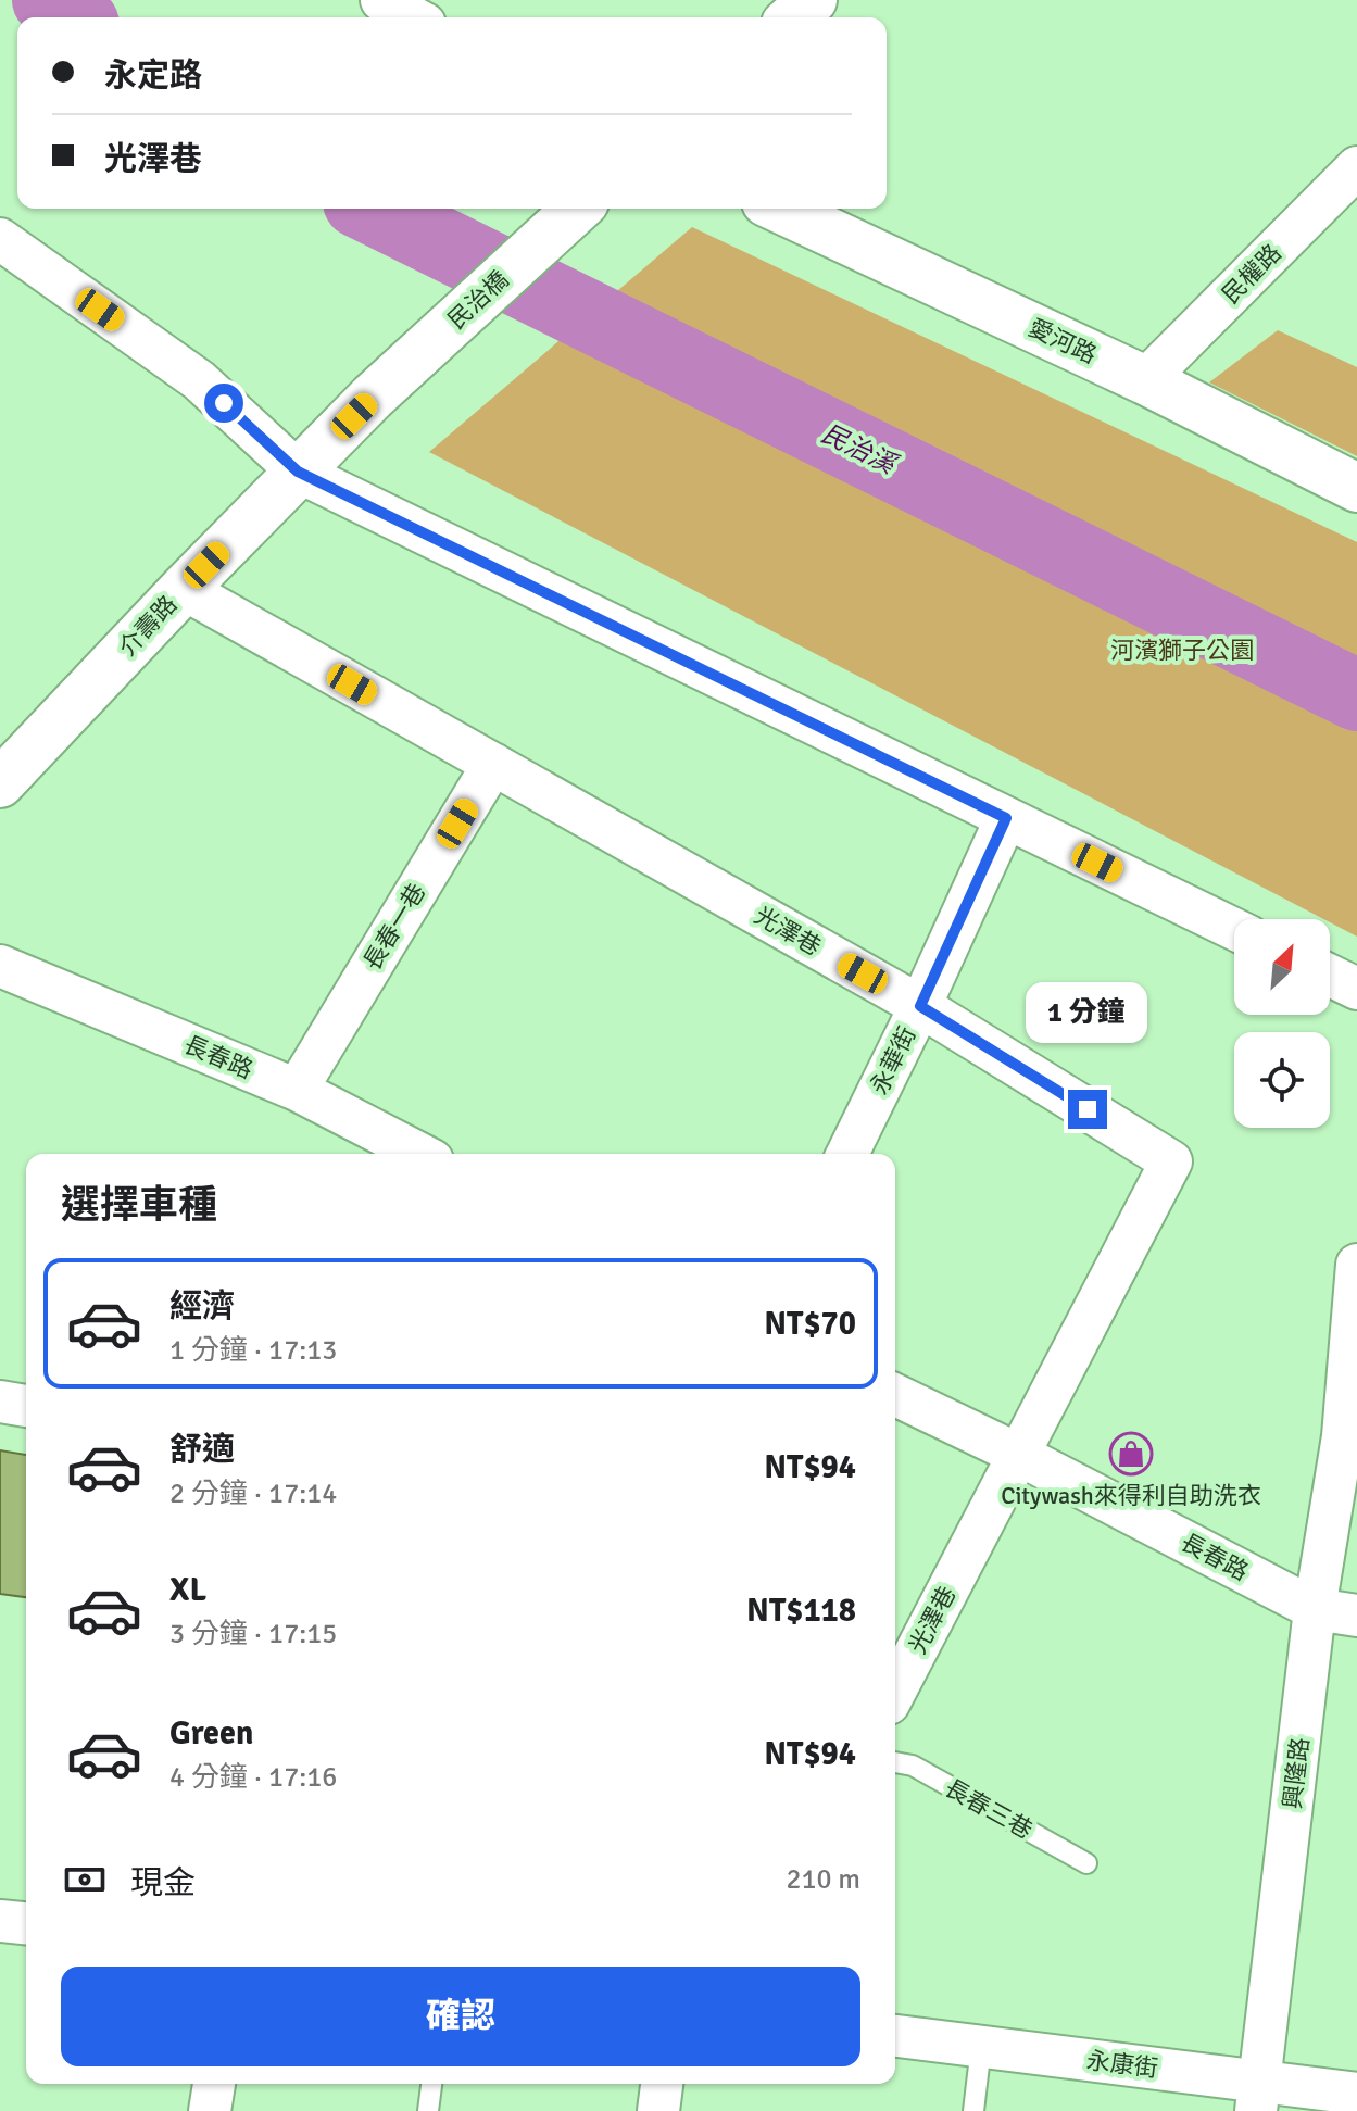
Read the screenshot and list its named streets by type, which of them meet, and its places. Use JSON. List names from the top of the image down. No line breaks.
{"streets":{"main road":["民治橋","愛河路","介壽路"],"street":["民權路","長春一巷","光澤巷","長春路","永華街","興隆路","永康街"],"lane":["長春三巷"]},"crossings":[["民權路","愛河路"],["民治橋","介壽路"],["介壽路","光澤巷"],["長春一巷","光澤巷"],["長春一巷","長春路"],["光澤巷","長春路"],["光澤巷","永華街"],["長春路","興隆路"],["興隆路","永康街"]],"water":["民治溪"],"parks":["河濱獅子公園"],"places":{"shop":["Citywash來得利自助洗衣"]},"north":"top right","page":{"banner":["永定路","光澤巷"],"bubble":"1 分鐘","heading":"選擇車種","list":[{"name":"經濟","note":"1 分鐘 · 17:13","value":"NT$70"},{"name":"舒適","note":"2 分鐘 · 17:14","value":"NT$94"},{"name":"XL","note":"3 分鐘 · 17:15","value":"NT$118"},{"name":"Green","note":"4 分鐘 · 17:16","value":"NT$94"}],"pay":["現金","210 m"],"buttons":"確認"}}
